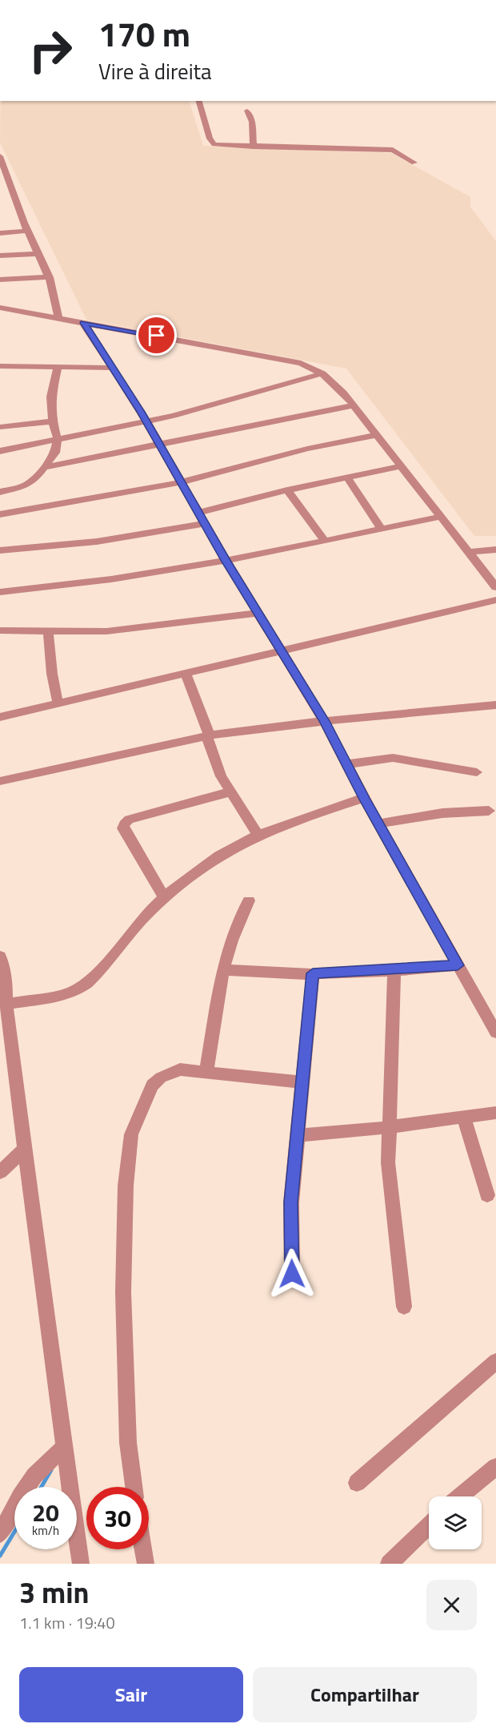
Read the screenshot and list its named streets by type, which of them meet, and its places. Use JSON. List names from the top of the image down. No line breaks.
{"page":{"turn":["170 m","Vire à direita"],"speed":"20 km/h","limit":"30","heading":["3 min","1.1 km · 19:40"],"buttons":["Sair","Compartilhar"]}}
